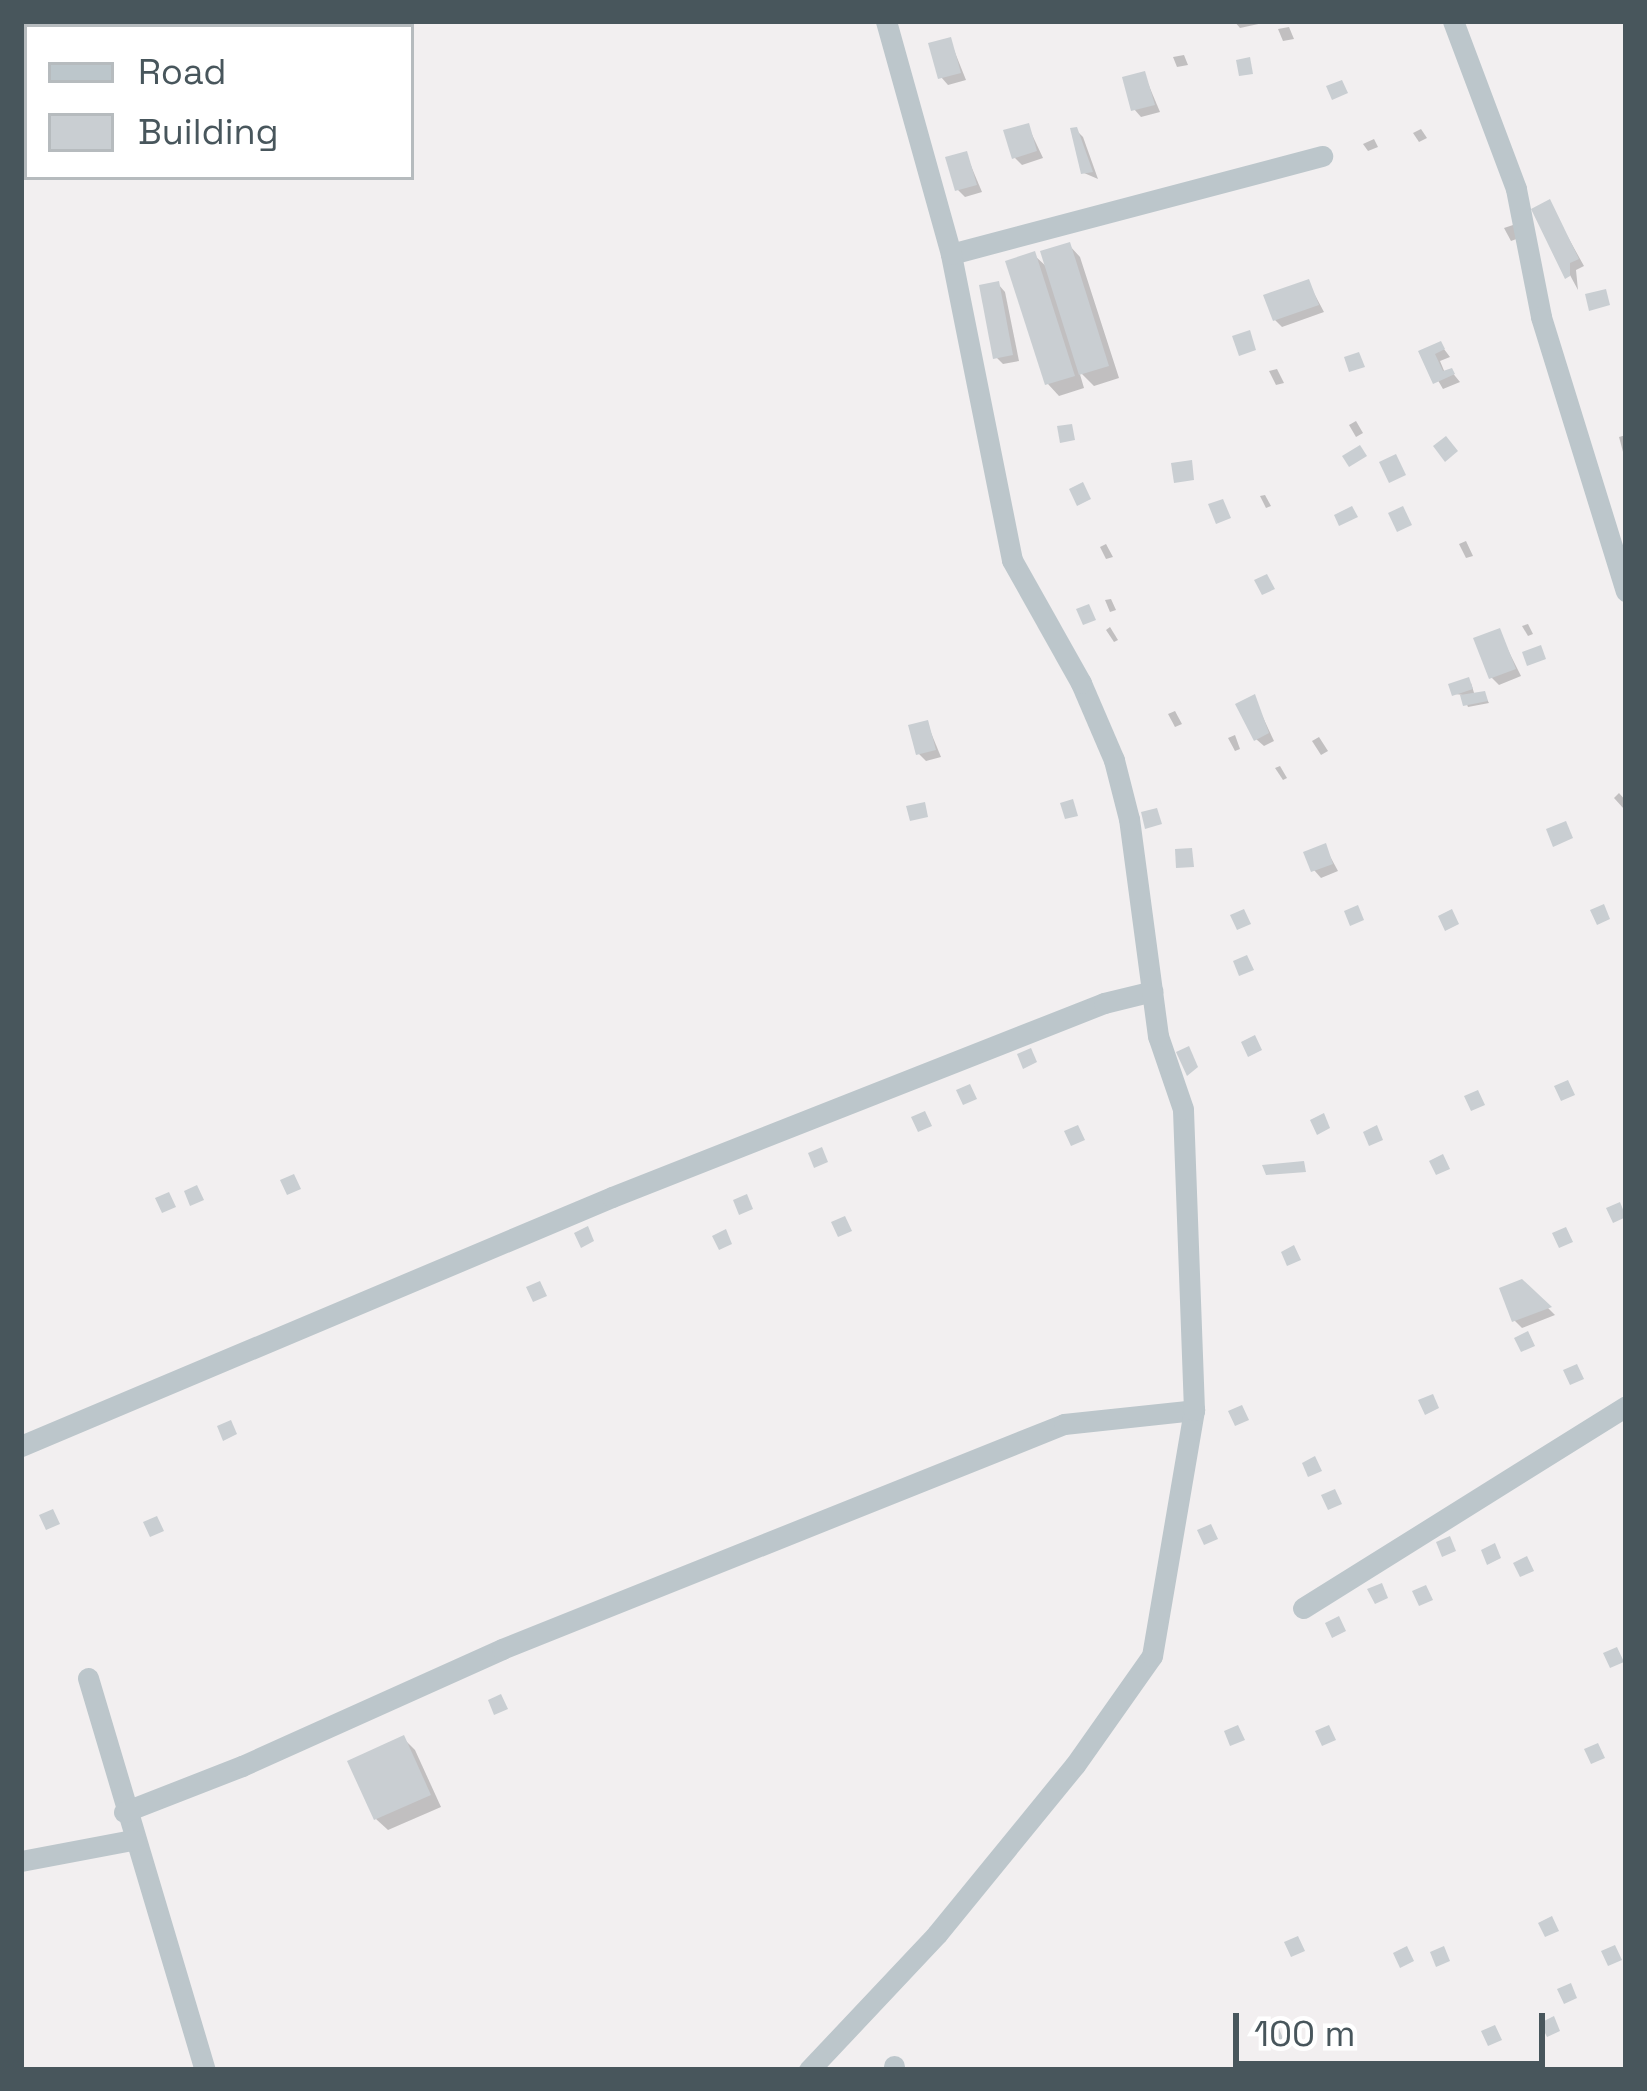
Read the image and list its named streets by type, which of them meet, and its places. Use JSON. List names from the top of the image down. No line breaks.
{"legend":["Road","Building"],"scale_bar":"100 m"}
